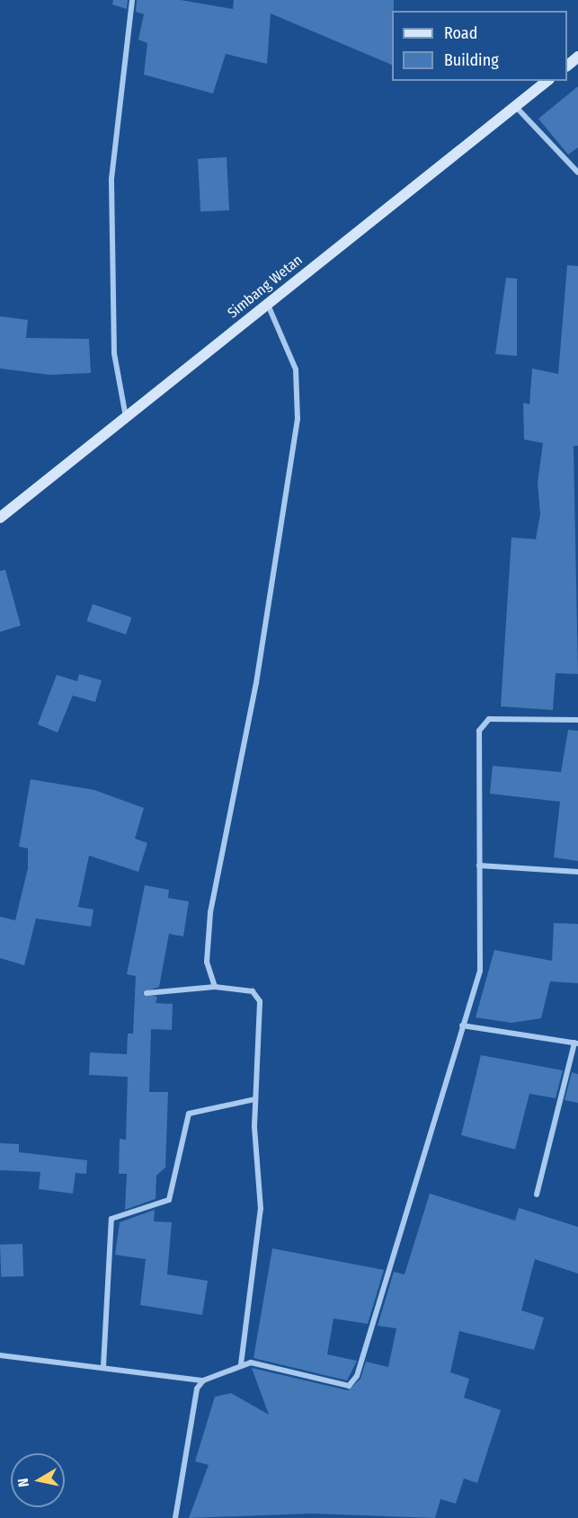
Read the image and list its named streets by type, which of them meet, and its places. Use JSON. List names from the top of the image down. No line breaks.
{"streets":{"street":["Simbang Wetan"]},"legend":["Road","Building"],"north":"left"}
